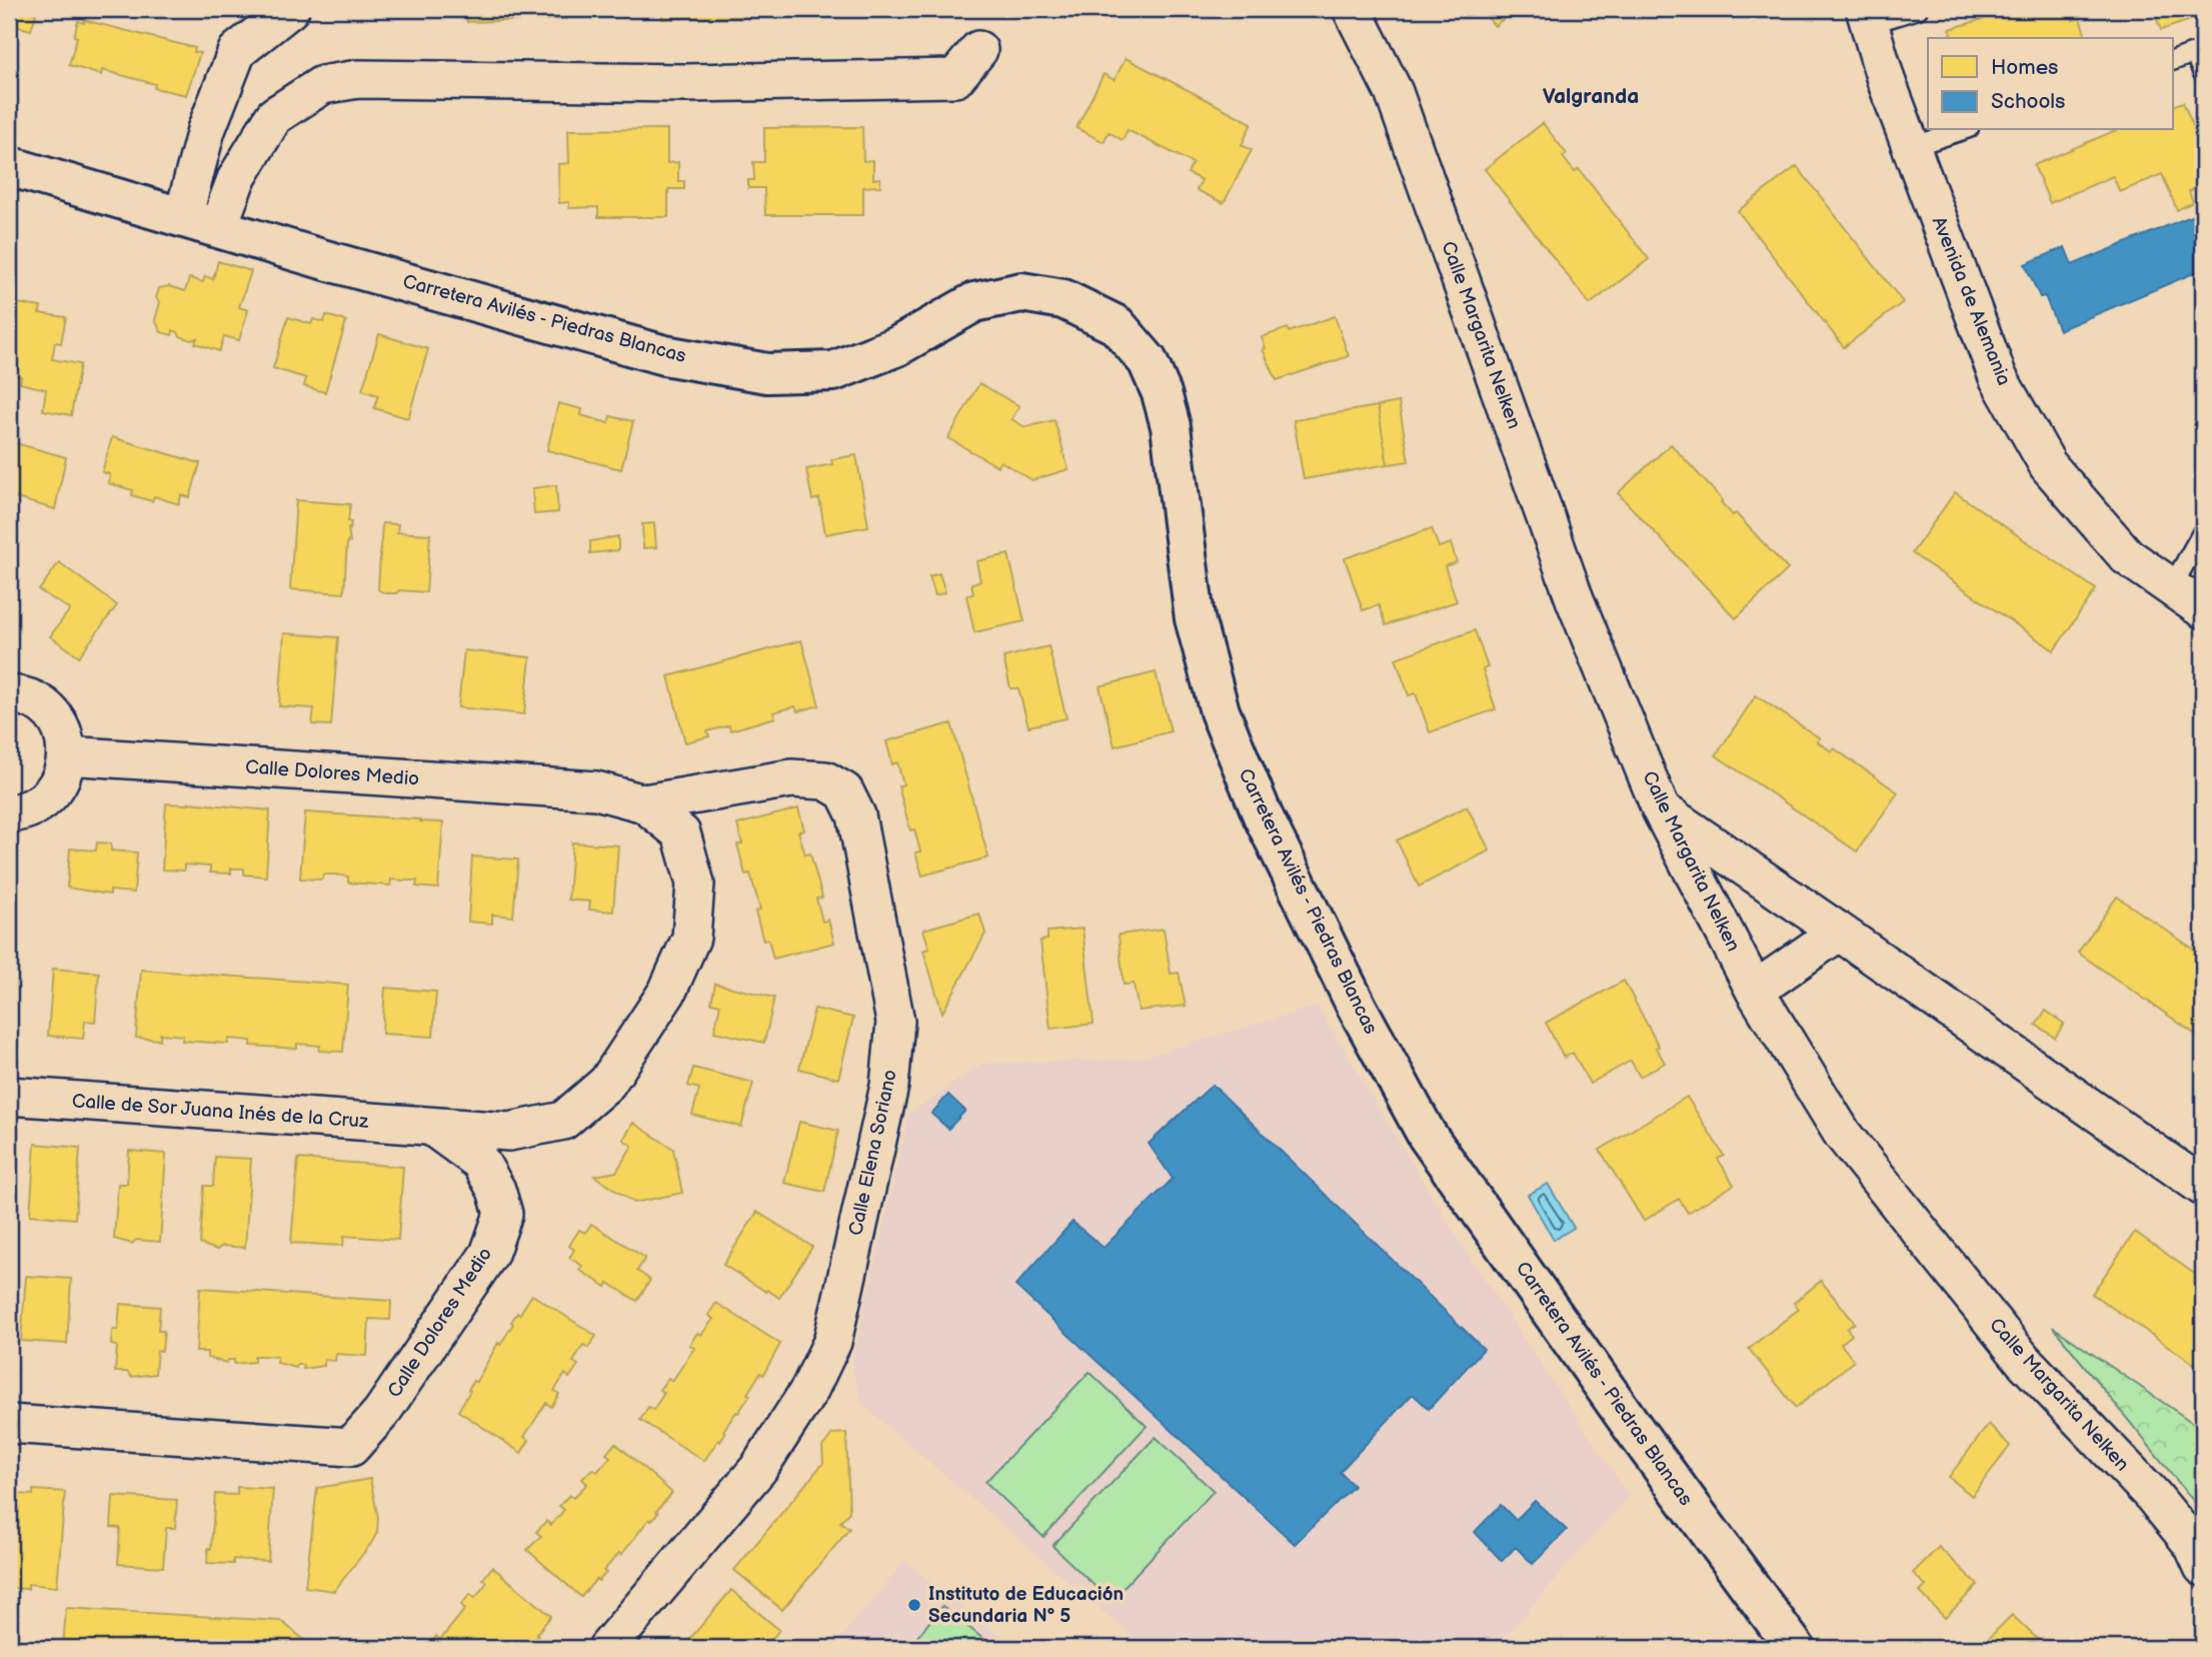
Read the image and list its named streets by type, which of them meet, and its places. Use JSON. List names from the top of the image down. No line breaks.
{"streets":{"street":["Avenida de Alemania","Carretera Avilés - Piedras Blancas","Calle Margarita Nelken","Calle Dolores Medio","Calle de Sor Juana Inés de la Cruz","Calle Elena Soriano"]},"crossings":[["Calle Dolores Medio","Calle de Sor Juana Inés de la Cruz"],["Calle Dolores Medio","Calle Elena Soriano"]],"districts":["Valgranda"],"places":["Instituto de Educación Secundaria Nº 5"],"legend":["Homes","Schools"]}
